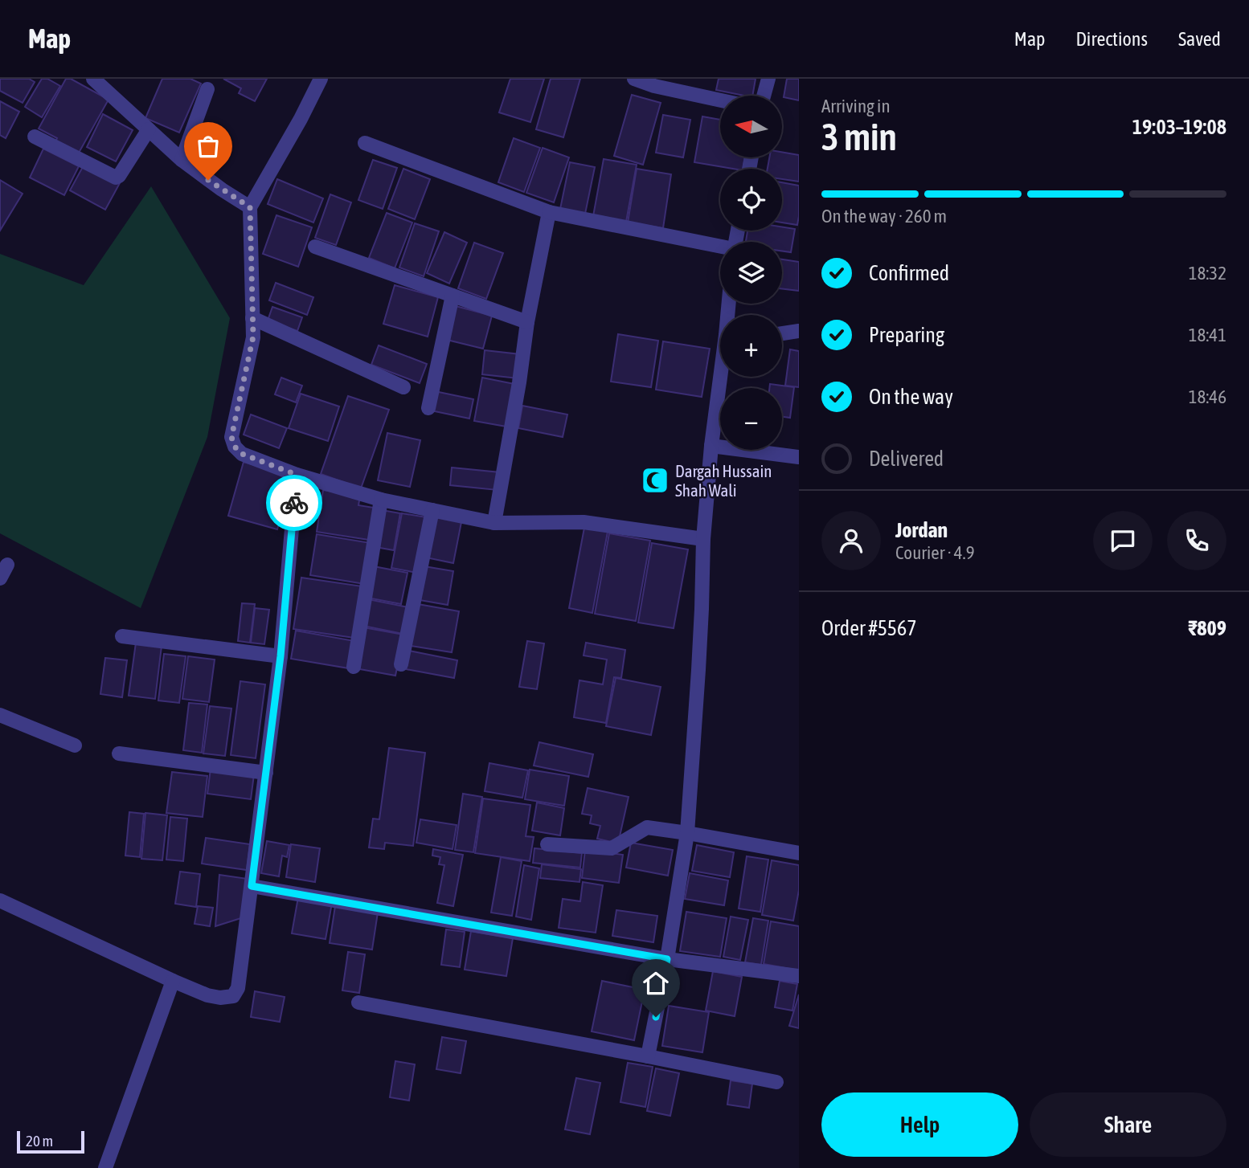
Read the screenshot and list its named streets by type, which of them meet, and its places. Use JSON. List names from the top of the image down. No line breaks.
{"places":{"mosque":["Dargah Hussain Shah Wali"]},"scale_bar":"20 m","north":"left","page":{"header":"Map","nav":["Map","Directions","Saved"],"heading":["3 min","Arriving in","19:03–19:08"],"panel":["Jordan","Courier · 4.9","Order #5567","₹809"],"map_buttons":["+","−"],"bar":"On the way · 260 m","list":[["Confirmed","18:32"],["Preparing","18:41"],["On the way","18:46"],"Delivered"],"buttons":["Help","Share"],"scale":"20 m"}}
